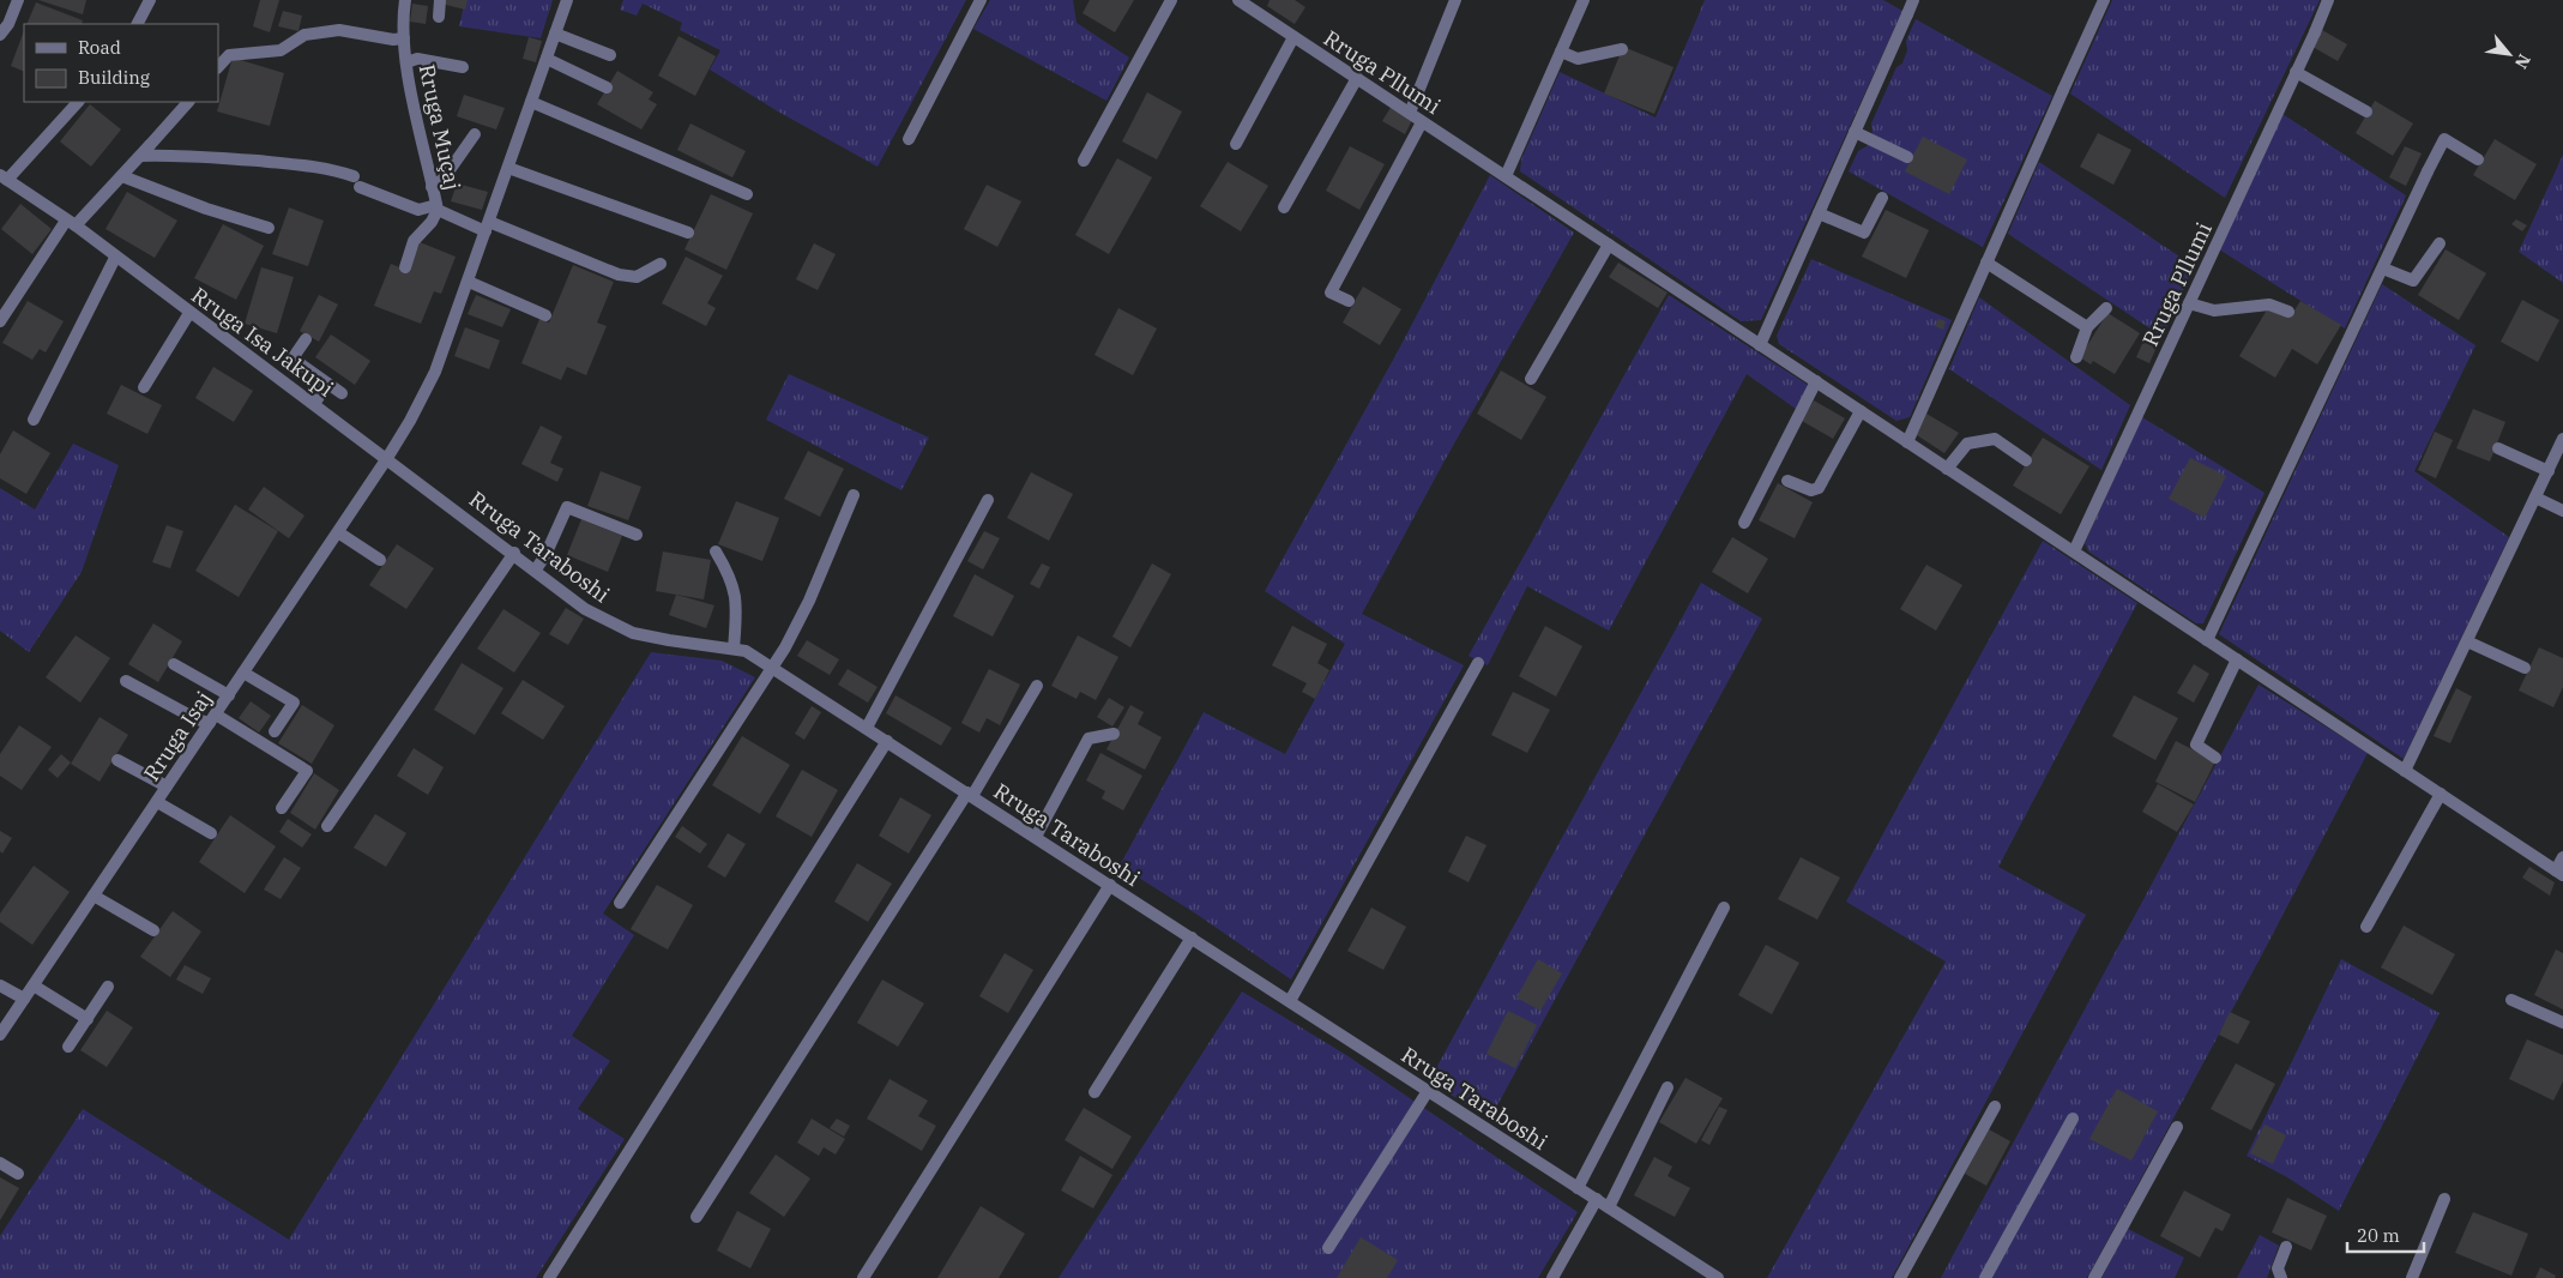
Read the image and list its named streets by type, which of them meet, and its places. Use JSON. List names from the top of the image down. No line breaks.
{"streets":{"street":["Rruga Pllumi","Rruga Muçaj","Rruga Isa Jakupi","Rruga Taraboshi","Rruga Isaj"]},"crossings":[["Rruga Isa Jakupi","Rruga Taraboshi"],["Rruga Isa Jakupi","Rruga Isaj"],["Rruga Taraboshi","Rruga Isaj"]],"legend":["Road","Building"],"scale_bar":"20 m","north":"bottom right"}
